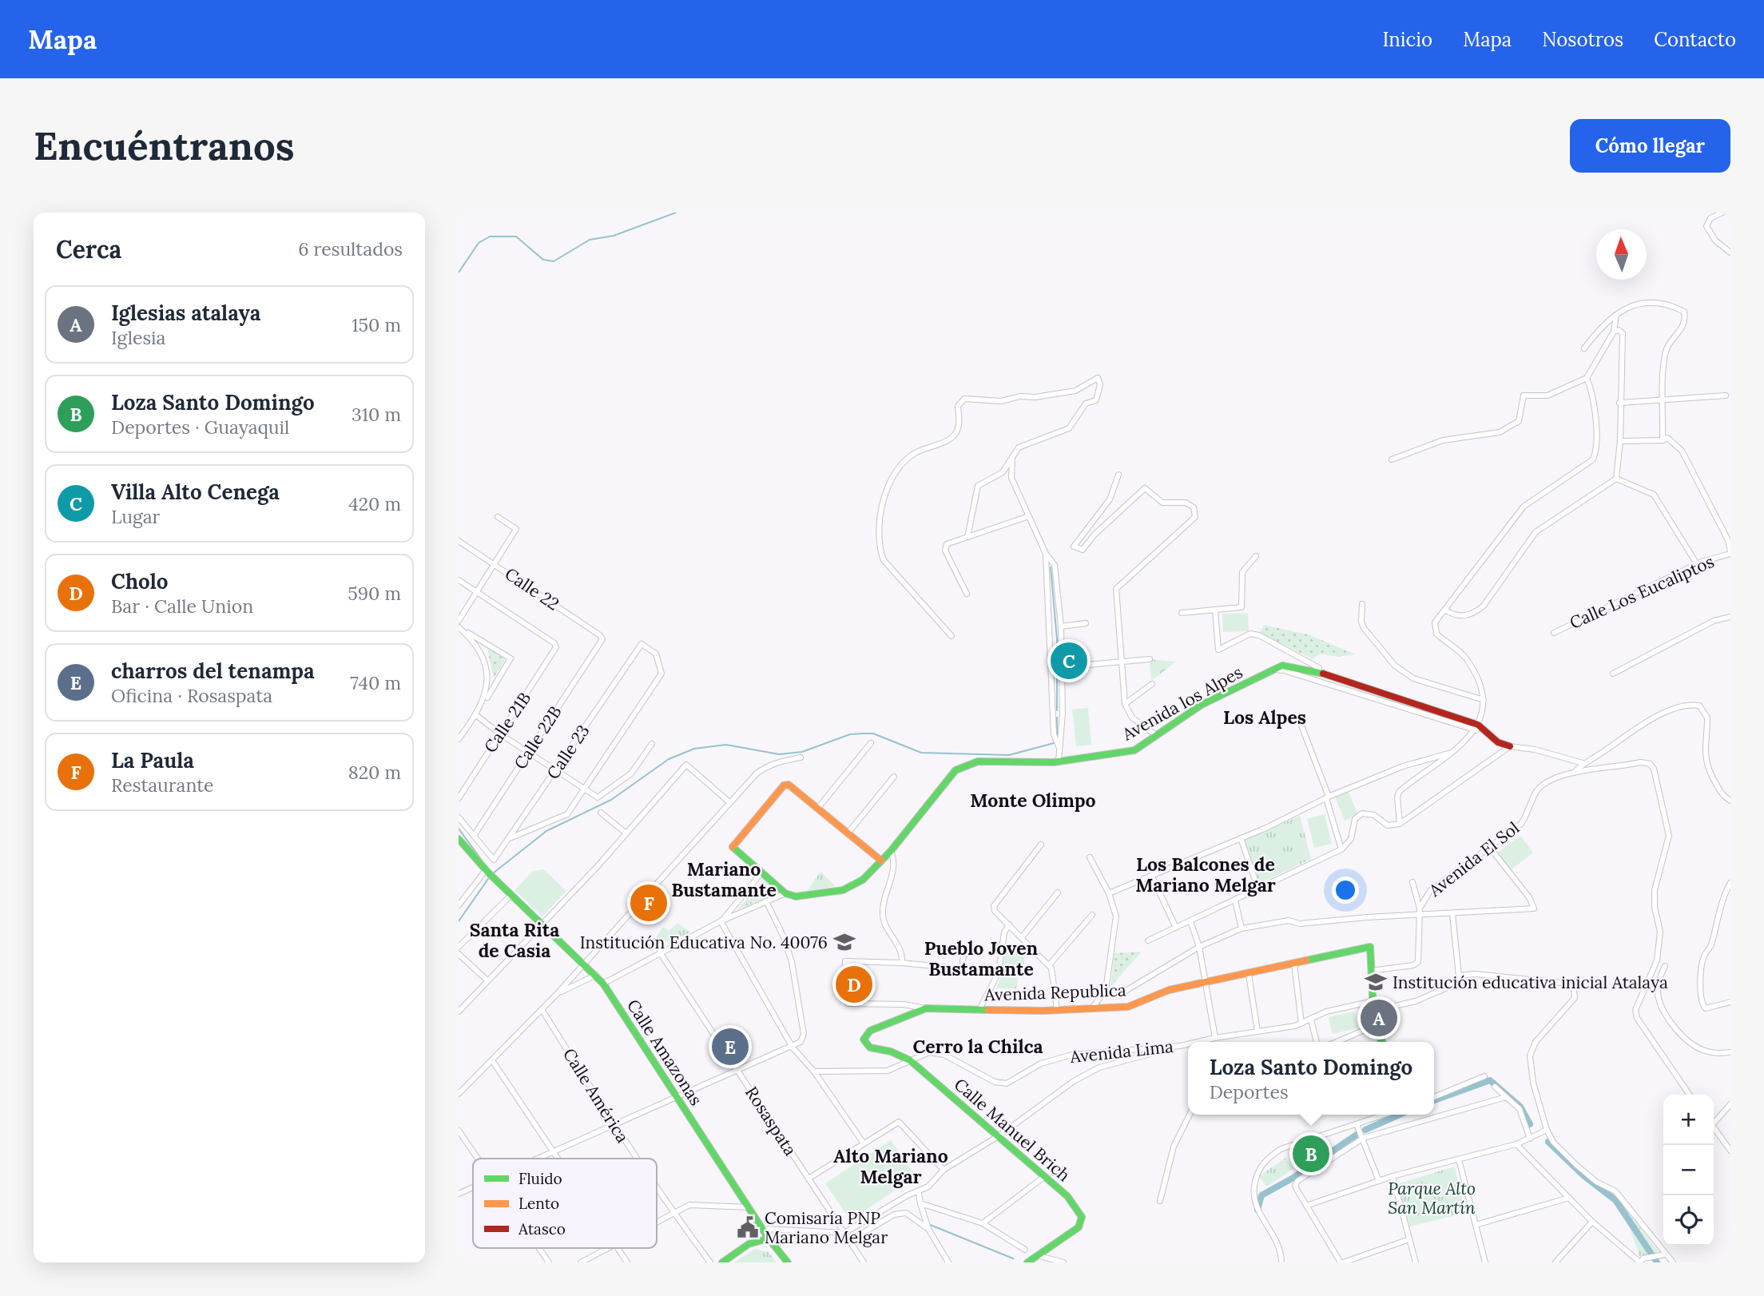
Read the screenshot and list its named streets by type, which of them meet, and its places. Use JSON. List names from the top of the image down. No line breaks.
{"streets":{"street":["Calle 22","Calle Los Eucaliptos","Avenida los Alpes","Calle 21B","Calle 22B","Calle 23","Avenida El Sol","Avenida Republica","Avenida Lima","Calle Amazonas","Calle América","Rosaspata","Calle Manuel Brich"]},"crossings":[["Calle 22","Calle 22B"],["Calle 22B","Calle 23"],["Avenida Republica","Avenida Lima"],["Avenida Republica","Calle Manuel Brich"],["Avenida Lima","Calle Manuel Brich"]],"districts":["Los Alpes","Monte Olimpo","Los Balcones de Mariano Melgar","Mariano Bustamante","Santa Rita de Casia","Pueblo Joven Bustamante","Cerro la Chilca","Alto Mariano Melgar"],"parks":["Parque Alto San Martín"],"places":{"school or university":["Institución Educativa No. 40076","Institución educativa inicial Atalaya"],"public building":["Comisaría PNP Mariano Melgar"]},"legend":["Fluido","Lento","Atasco"],"north":"top","page":{"header":"Mapa","nav":["Inicio","Mapa","Nosotros","Contacto"],"buttons":"Cómo llegar","title":"Encuéntranos","heading":["Cerca","6 resultados"],"list":[{"mark":"A","name":"Iglesias atalaya","note":"Iglesia","value":"150 m"},{"mark":"B","name":"Loza Santo Domingo","note":"Deportes · Guayaquil","value":"310 m"},{"mark":"C","name":"Villa Alto Cenega","note":"Lugar","value":"420 m"},{"mark":"D","name":"Cholo","note":"Bar · Calle Union","value":"590 m"},{"mark":"E","name":"charros del tenampa","note":"Oficina · Rosaspata","value":"740 m"},{"mark":"F","name":"La Paula","note":"Restaurante","value":"820 m"}],"pins":["C","F","D","A","E","B"],"popup":["Loza Santo Domingo","Deportes"],"map_buttons":["+","−"]}}
